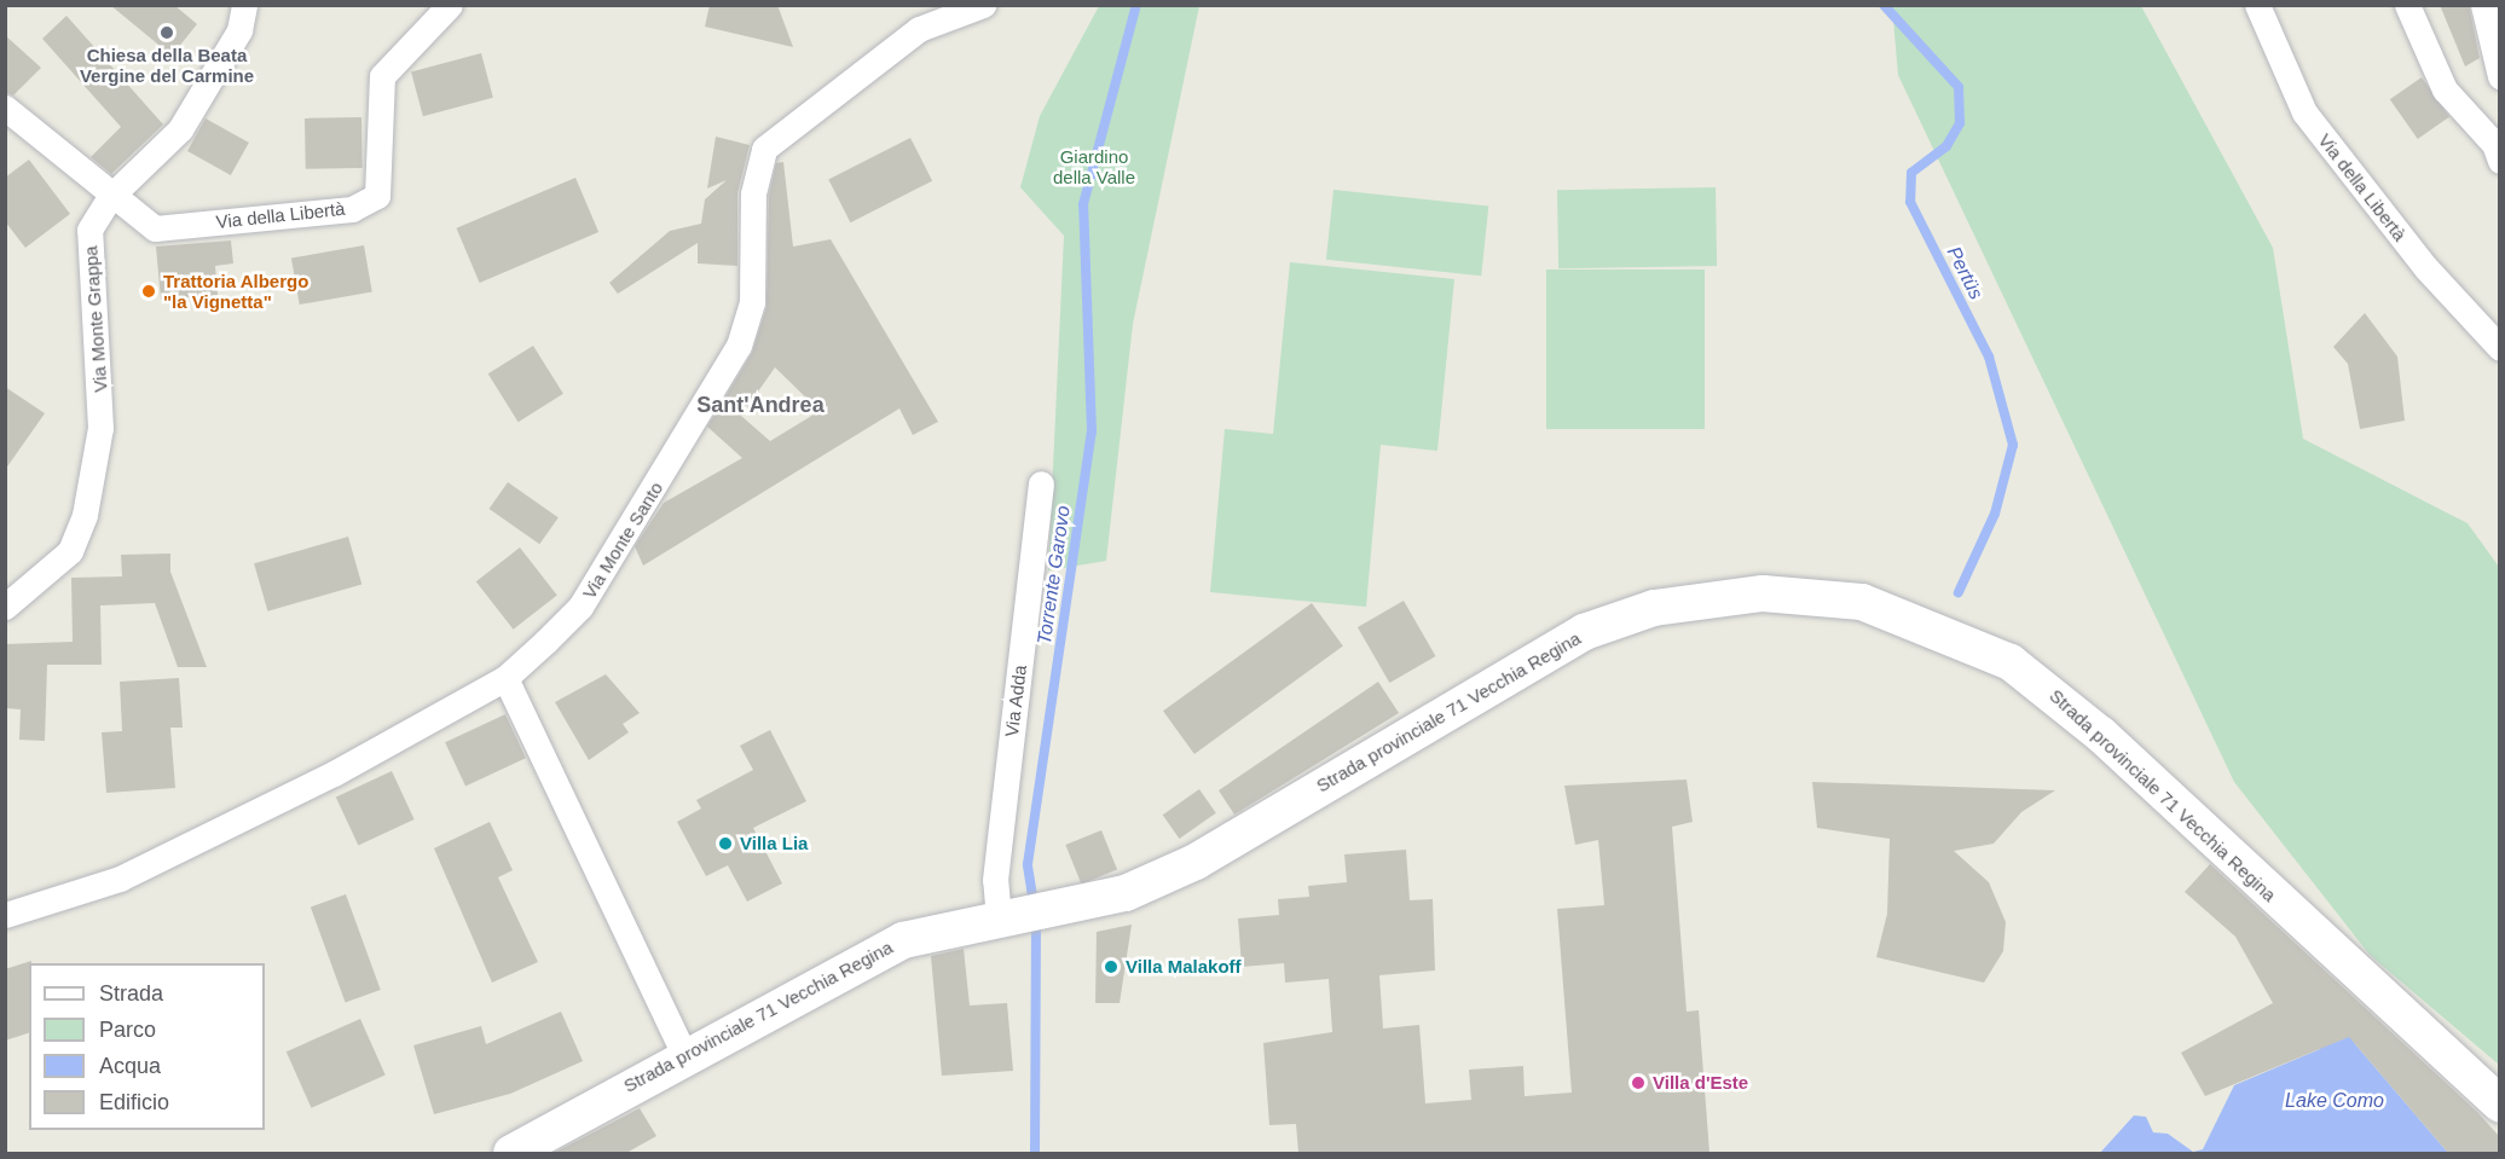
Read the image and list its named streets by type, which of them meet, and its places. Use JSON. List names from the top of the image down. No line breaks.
{"streets":{"street":["Via della Libertà","Via Monte Grappa","Via Monte Santo","Via Adda","Strada provinciale 71 Vecchia Regina"]},"crossings":[["Via della Libertà","Via Monte Grappa"],["Via Adda","Strada provinciale 71 Vecchia Regina"]],"districts":["Sant'Andrea"],"water":["Pertüs","Torrente Garovo","Lake Como"],"parks":["Giardino della Valle"],"places":["Chiesa della Beata Vergine del Carmine","Trattoria Albergo \"la Vignetta\"","Villa Lia","Villa Malakoff","Villa d'Este"],"legend":["Strada","Parco","Acqua","Edificio"]}
